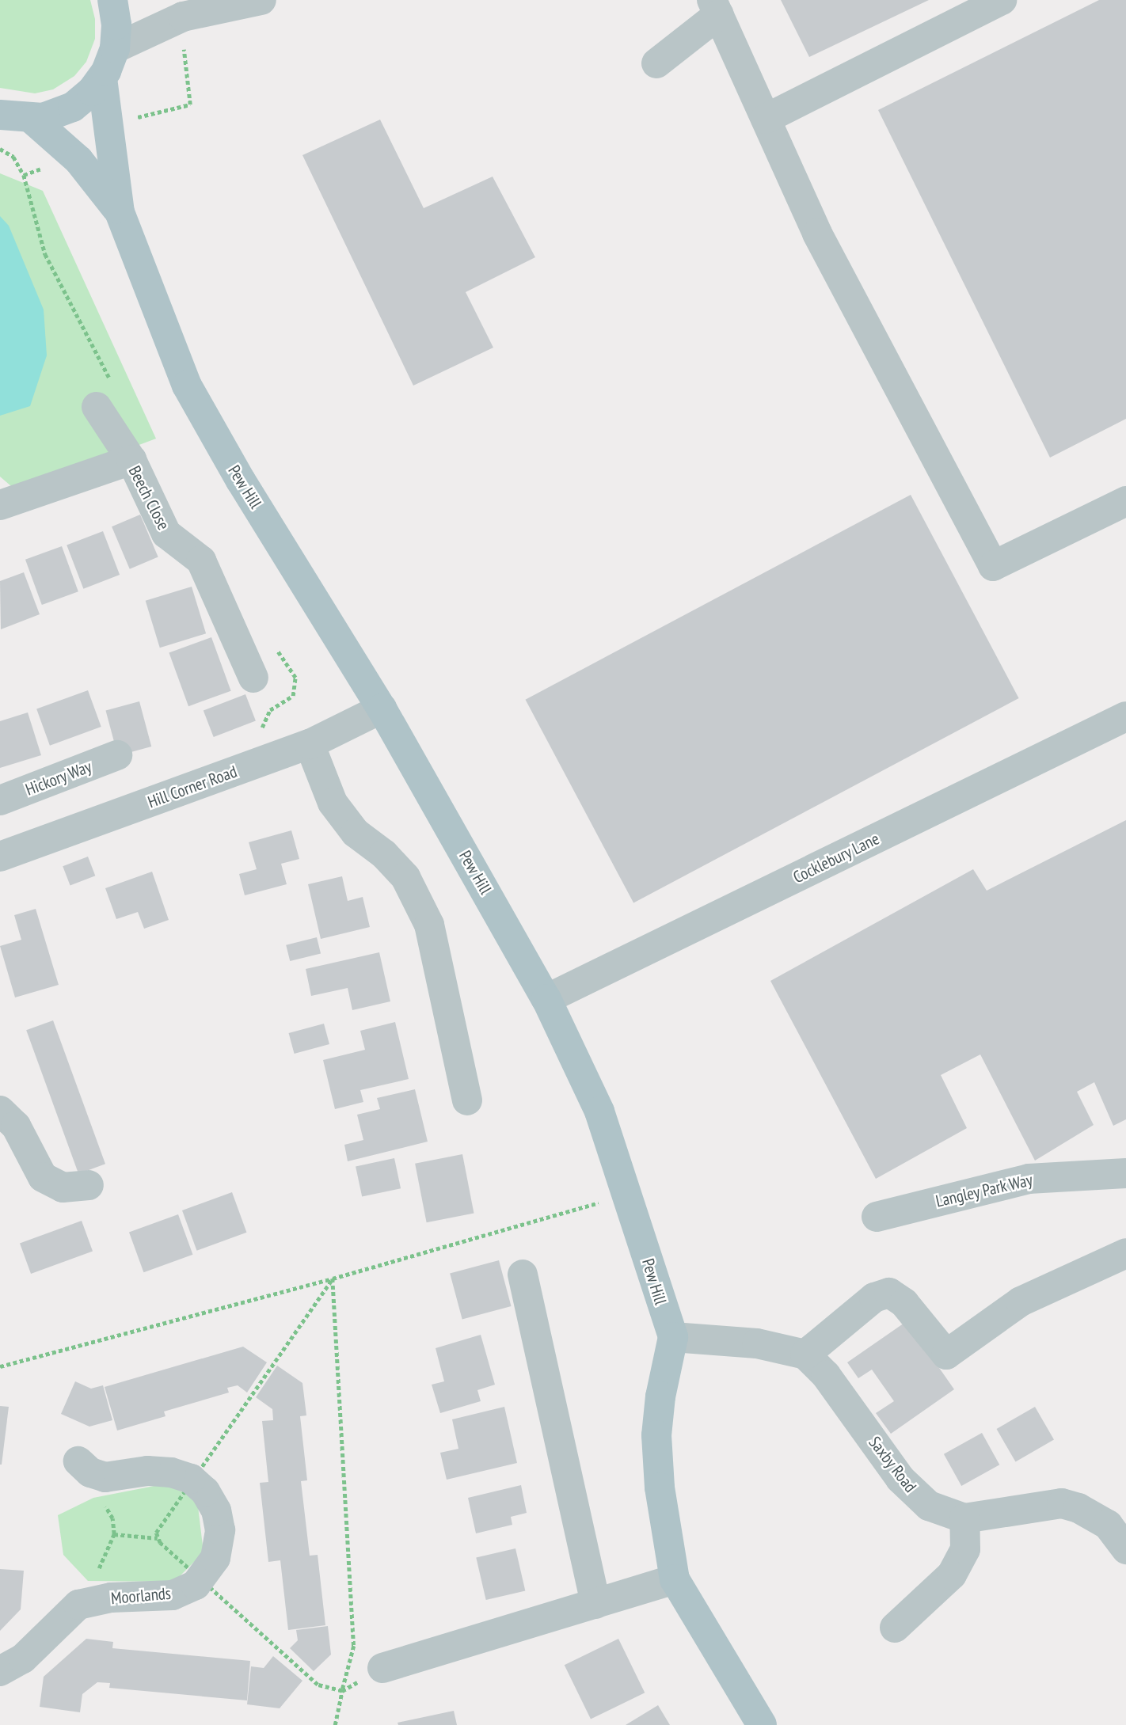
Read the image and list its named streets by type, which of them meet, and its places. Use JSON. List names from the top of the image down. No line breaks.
{"streets":{"main road":["Pew Hill"],"street":["Beech Close","Hickory Way","Hill Corner Road","Cocklebury Lane","Langley Park Way","Saxby Road","Moorlands"]},"crossings":[["Pew Hill","Hill Corner Road"],["Pew Hill","Cocklebury Lane"]]}
